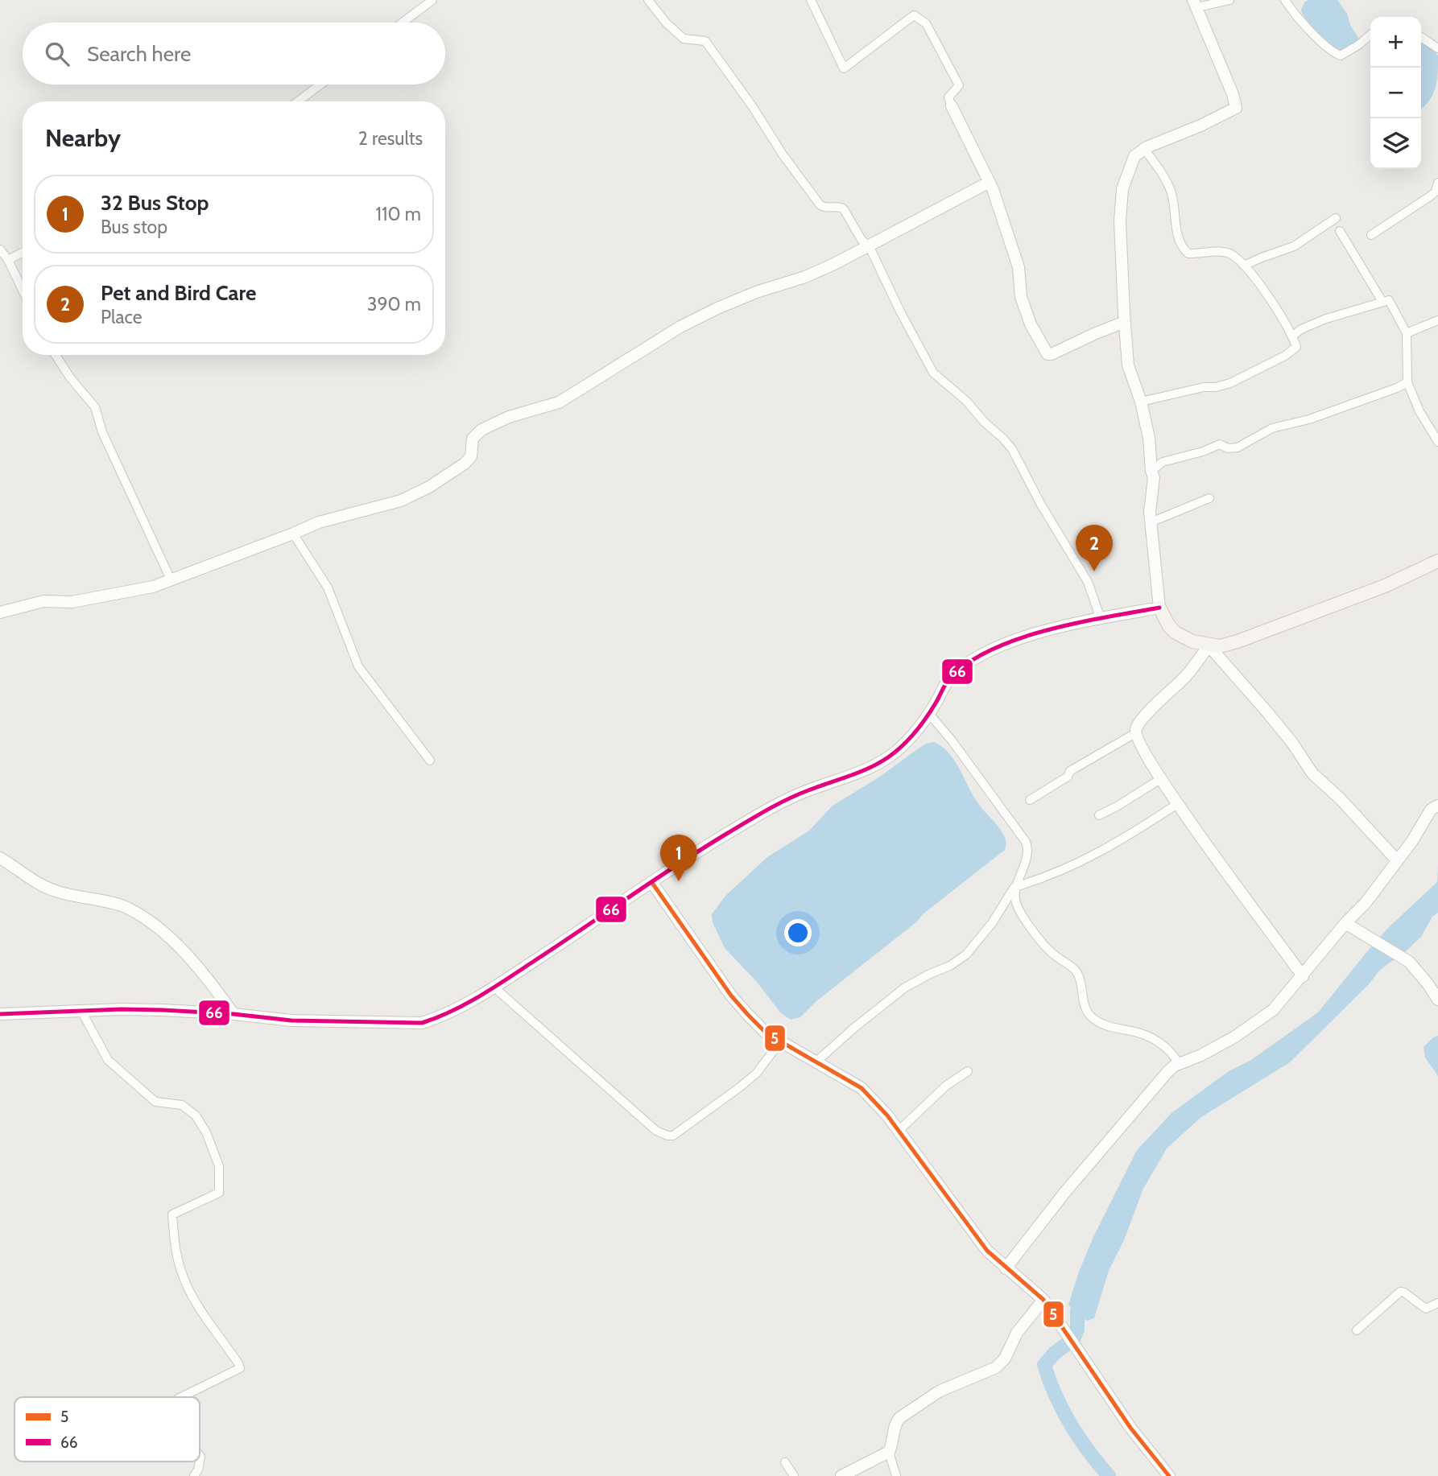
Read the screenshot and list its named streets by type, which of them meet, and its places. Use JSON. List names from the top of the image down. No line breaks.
{"lines":["transit line 66","transit line 5"],"legend":["5","66"],"page":{"map_buttons":["+","−"],"search":"Search here","heading":["Nearby","2 results"],"list":[{"mark":"1","name":"32 Bus Stop","note":"Bus stop","value":"110 m"},{"mark":"2","name":"Pet and Bird Care","note":"Place","value":"390 m"}],"pins":["2","1"]}}
